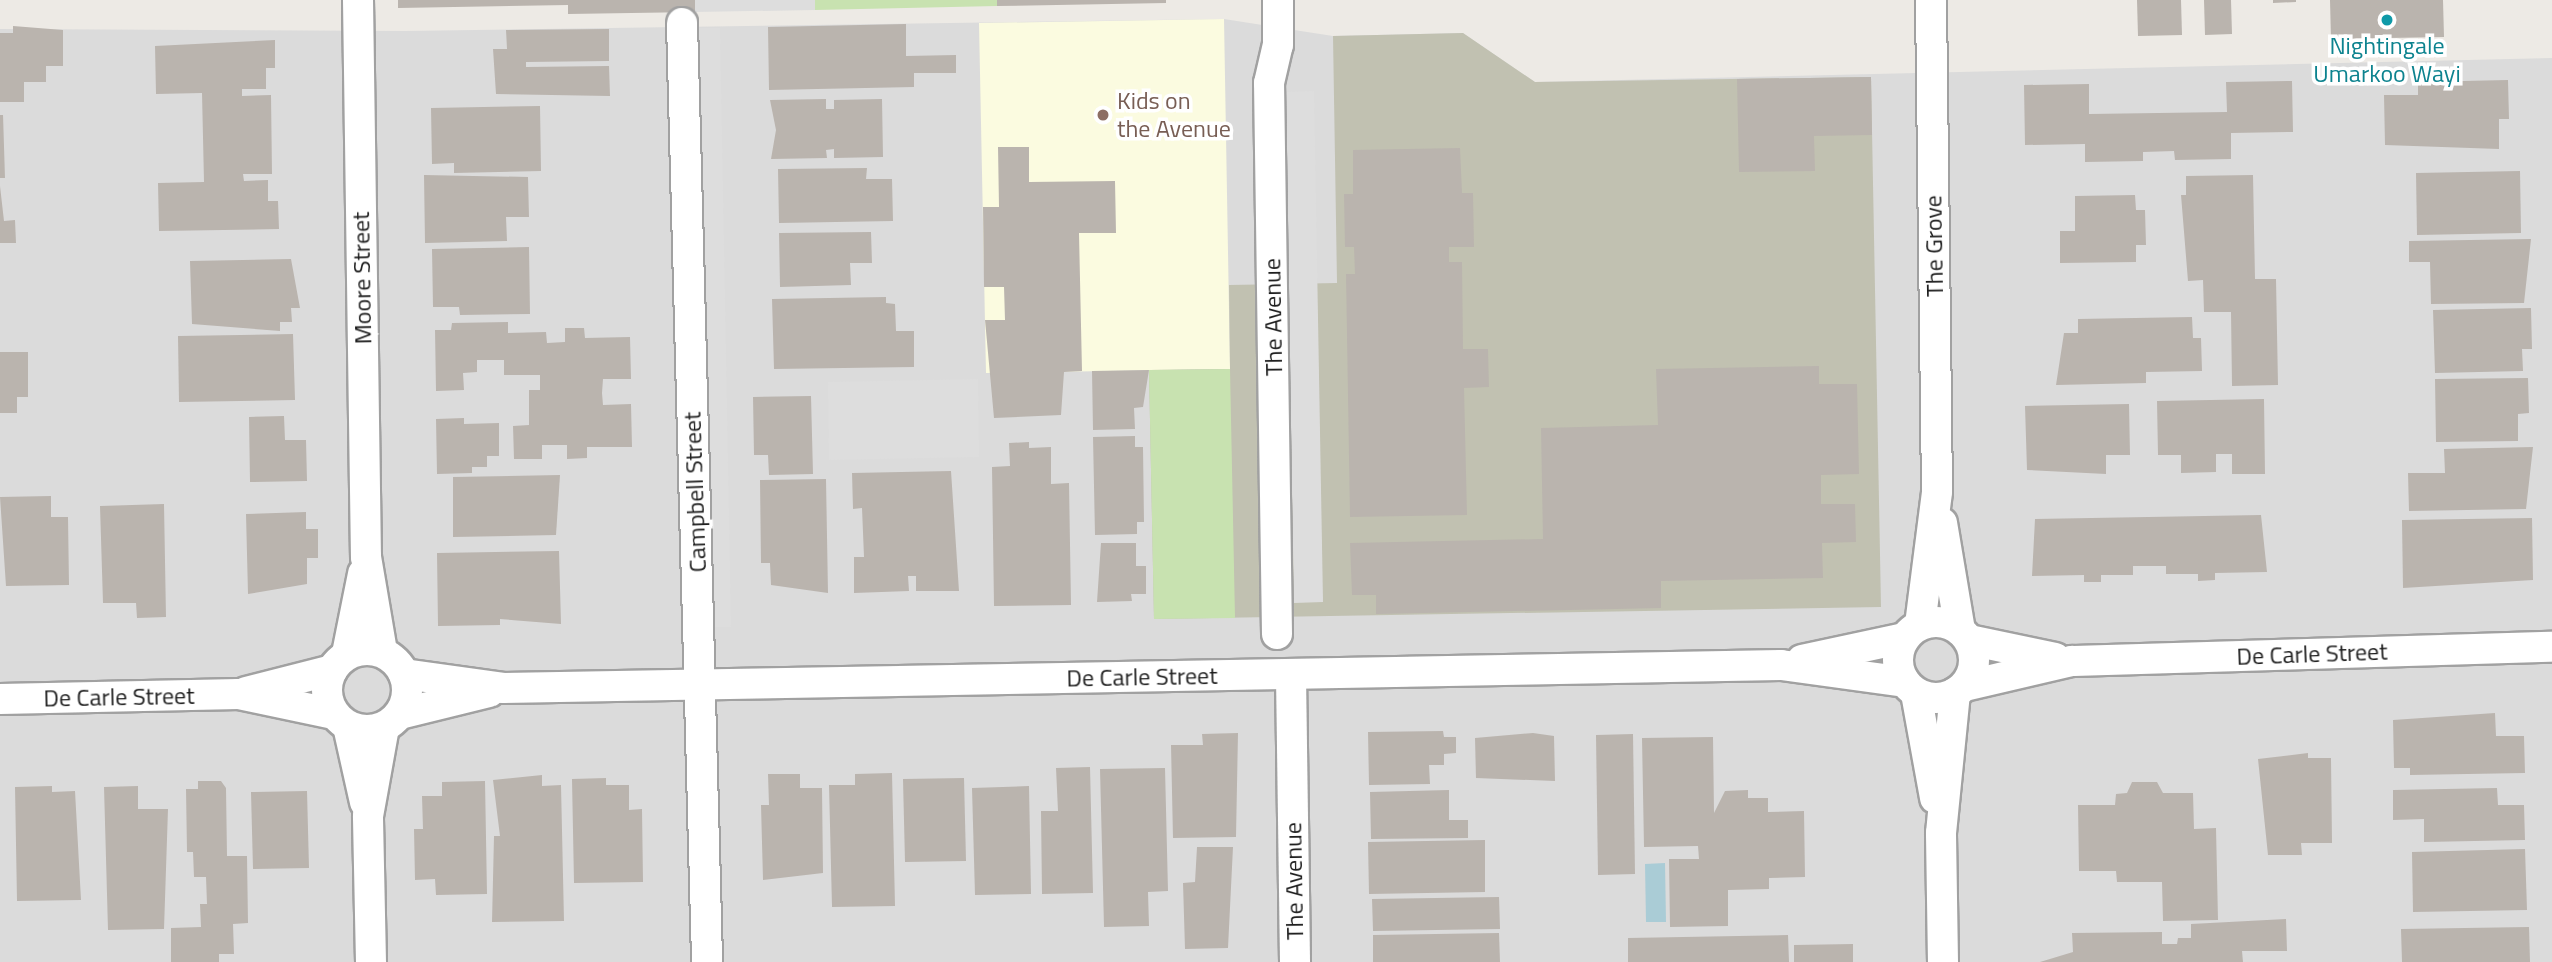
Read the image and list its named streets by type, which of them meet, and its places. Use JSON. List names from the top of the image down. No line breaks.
{"streets":{"street":["The Grove","Moore Street","The Avenue","Campbell Street","De Carle Street"]},"crossings":[["The Grove","De Carle Street"],["Moore Street","De Carle Street"],["The Avenue","De Carle Street"],["Campbell Street","De Carle Street"]],"places":["Nightingale Umarkoo Wayi","Kids on the Avenue"]}
